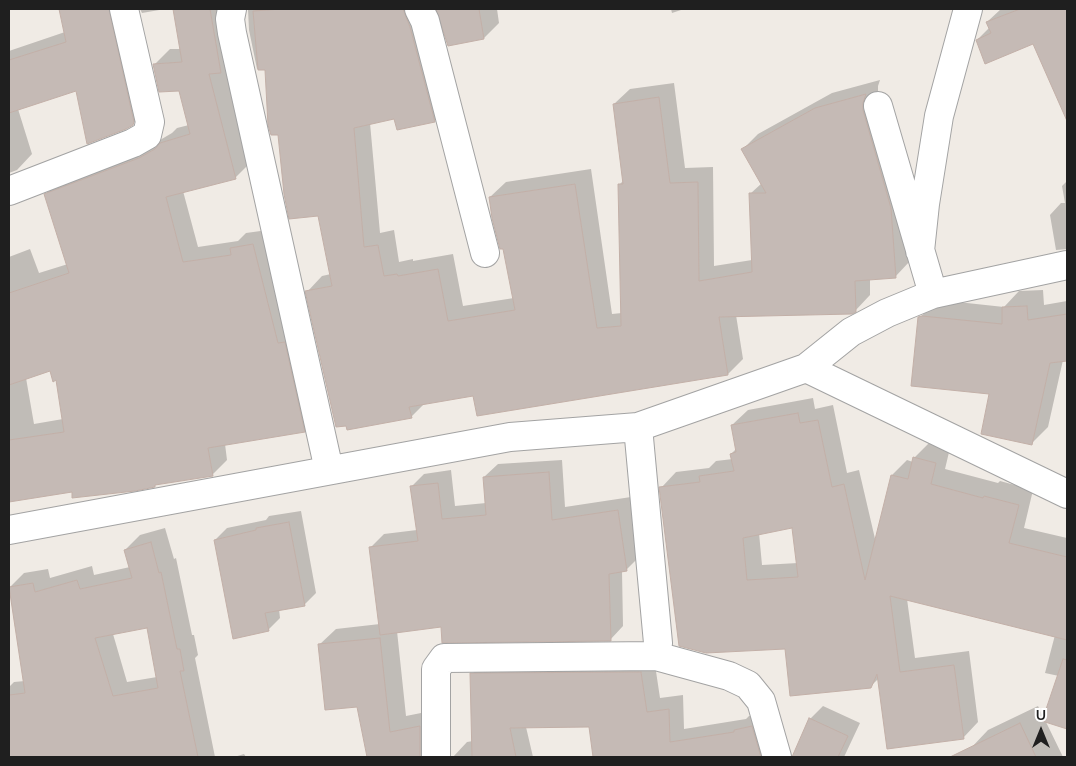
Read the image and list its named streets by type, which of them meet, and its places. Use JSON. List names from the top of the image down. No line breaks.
{"north":"top"}
